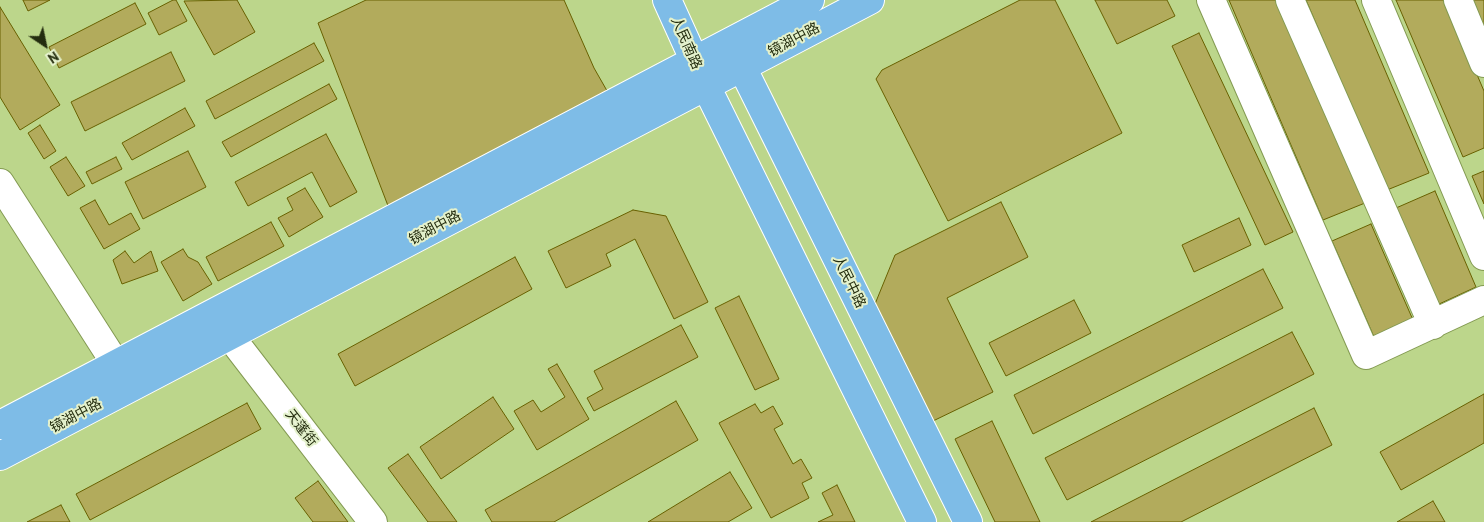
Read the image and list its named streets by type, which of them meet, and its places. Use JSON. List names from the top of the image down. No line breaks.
{"streets":{"main road":["镜湖中路","人民南路","人民中路"],"street":["天蓬街"]},"crossings":[["镜湖中路","人民南路"],["镜湖中路","人民中路"],["镜湖中路","天蓬街"]],"north":"bottom right"}
